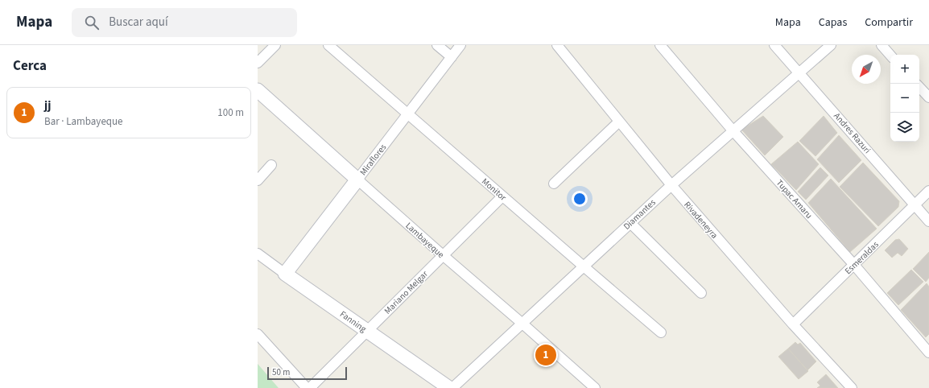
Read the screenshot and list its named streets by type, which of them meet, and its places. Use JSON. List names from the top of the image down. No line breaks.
{"streets":{"street":["Andres Razuri","Miraflores","Monitor","Tupac Amaru","Diamantes","Rivadeneyra","Lambayeque","Esmeraldas","Mariano Melgar","Fanning"]},"crossings":[["Andres Razuri","Diamantes"],["Andres Razuri","Esmeraldas"],["Miraflores","Monitor"],["Miraflores","Lambayeque"],["Miraflores","Fanning"],["Monitor","Diamantes"],["Monitor","Mariano Melgar"],["Tupac Amaru","Diamantes"],["Tupac Amaru","Esmeraldas"],["Diamantes","Rivadeneyra"],["Diamantes","Lambayeque"],["Rivadeneyra","Esmeraldas"],["Lambayeque","Mariano Melgar"],["Mariano Melgar","Fanning"]],"scale_bar":"50 m","north":"bottom left","page":{"header":"Mapa","search":"Buscar aquí","nav":["Mapa","Capas","Compartir"],"heading":"Cerca","map_buttons":["+","−"],"list":[{"mark":"1","name":"jj","note":"Bar · Lambayeque","value":"100 m"}],"pins":"1","scale":"50 m"}}
